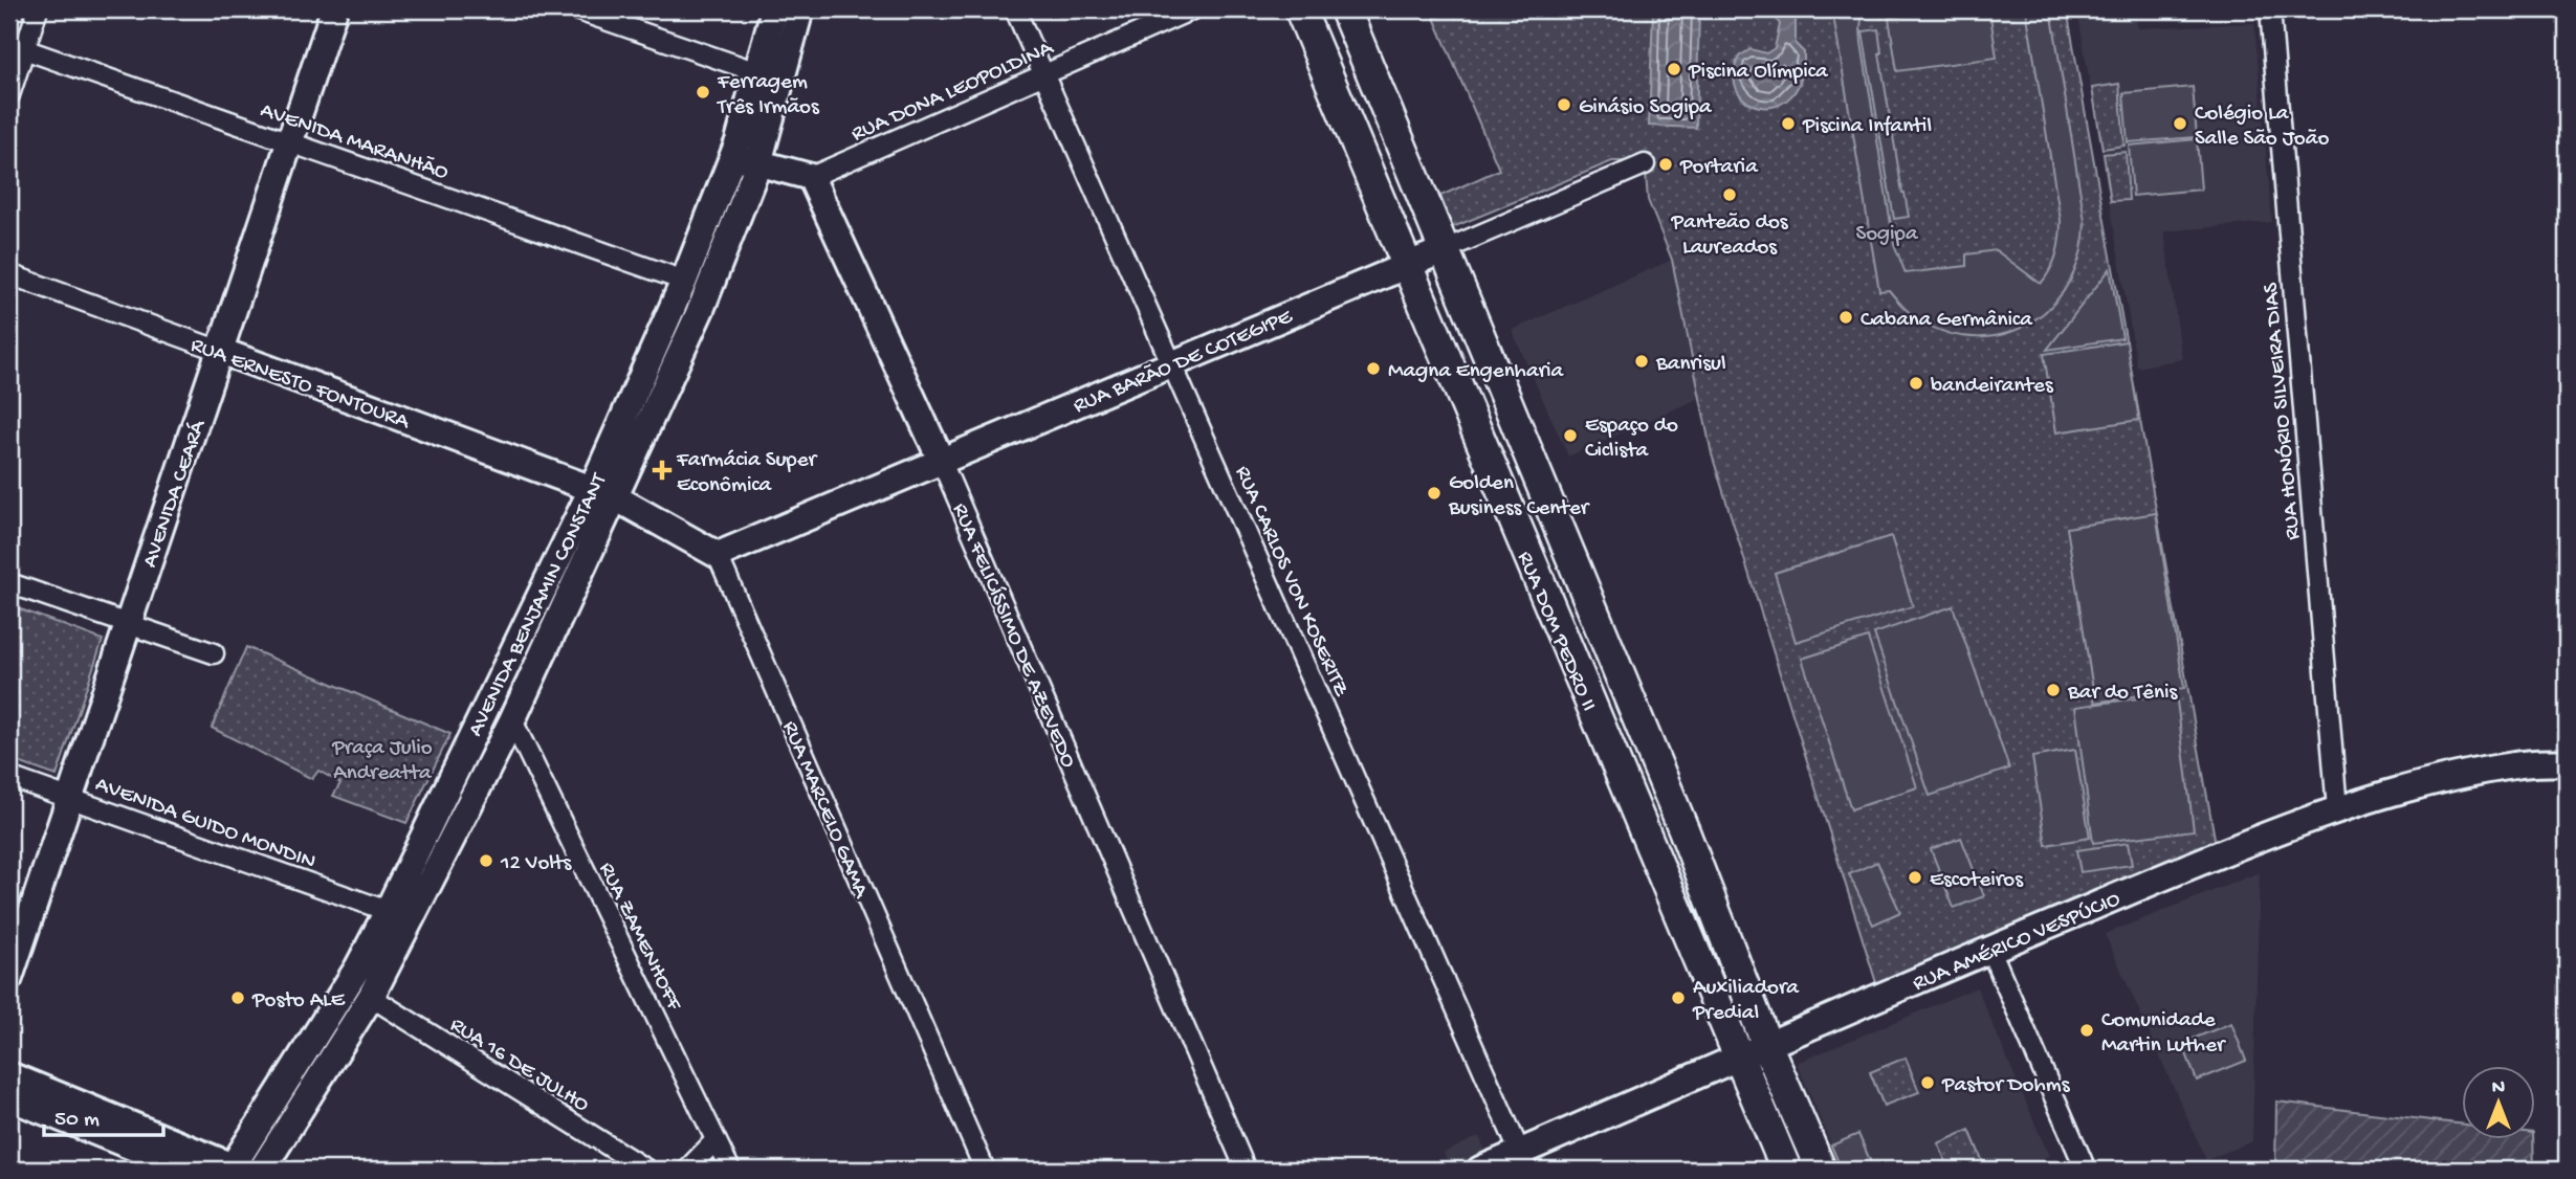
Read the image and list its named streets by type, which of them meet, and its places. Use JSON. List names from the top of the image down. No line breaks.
{"streets":{"main road":["RUA DOM PEDRO II"],"street":["RUA DONA LEOPOLDINA","AVENIDA MARANHÃO","RUA BARÃO DE COTEGIPE","RUA ERNESTO FONTOURA","RUA HONÓRIO SILVEIRA DIAS","AVENIDA CEARÁ","RUA CARLOS VON KOSERITZ","AVENIDA BENJAMIN CONSTANT","RUA FELICÍSSIMO DE AZEVEDO","RUA MARCELO GAMA","AVENIDA GUIDO MONDIN","RUA ZAMENHOFF","RUA AMÉRICO VESPÚCIO","RUA 16 DE JULHO"]},"crossings":[["RUA DONA LEOPOLDINA","RUA CARLOS VON KOSERITZ"],["RUA DONA LEOPOLDINA","RUA FELICÍSSIMO DE AZEVEDO"],["AVENIDA MARANHÃO","AVENIDA CEARÁ"],["AVENIDA MARANHÃO","AVENIDA BENJAMIN CONSTANT"],["RUA BARÃO DE COTEGIPE","RUA CARLOS VON KOSERITZ"],["RUA BARÃO DE COTEGIPE","RUA DOM PEDRO II"],["RUA BARÃO DE COTEGIPE","RUA FELICÍSSIMO DE AZEVEDO"],["RUA BARÃO DE COTEGIPE","RUA MARCELO GAMA"],["RUA ERNESTO FONTOURA","AVENIDA CEARÁ"],["RUA ERNESTO FONTOURA","AVENIDA BENJAMIN CONSTANT"],["RUA HONÓRIO SILVEIRA DIAS","RUA AMÉRICO VESPÚCIO"],["AVENIDA CEARÁ","AVENIDA GUIDO MONDIN"],["RUA CARLOS VON KOSERITZ","RUA AMÉRICO VESPÚCIO"],["AVENIDA BENJAMIN CONSTANT","AVENIDA GUIDO MONDIN"],["AVENIDA BENJAMIN CONSTANT","RUA ZAMENHOFF"],["AVENIDA BENJAMIN CONSTANT","RUA 16 DE JULHO"],["RUA DOM PEDRO II","RUA AMÉRICO VESPÚCIO"]],"parks":["Sogipa","Praça Julio Andreatta"],"places":{"other":["Piscina Olímpica","Ferragem Três Irmãos","Ginásio Sogipa","Piscina Infantil","Colégio La Salle São João","Portaria","Panteão dos Laureados","Cabana Germânica","Banrisul","Magna Engenharia","bandeirantes","Espaço do Ciclista","Golden Business Center","Bar do Tênis","12 Volts","Escoteiros","Posto ALE","Auxiliadora Predial","Comunidade Martin Luther","Pastor Dohms"],"health":["Farmácia Super Econômica"]},"scale_bar":"50 m","north":"top"}
